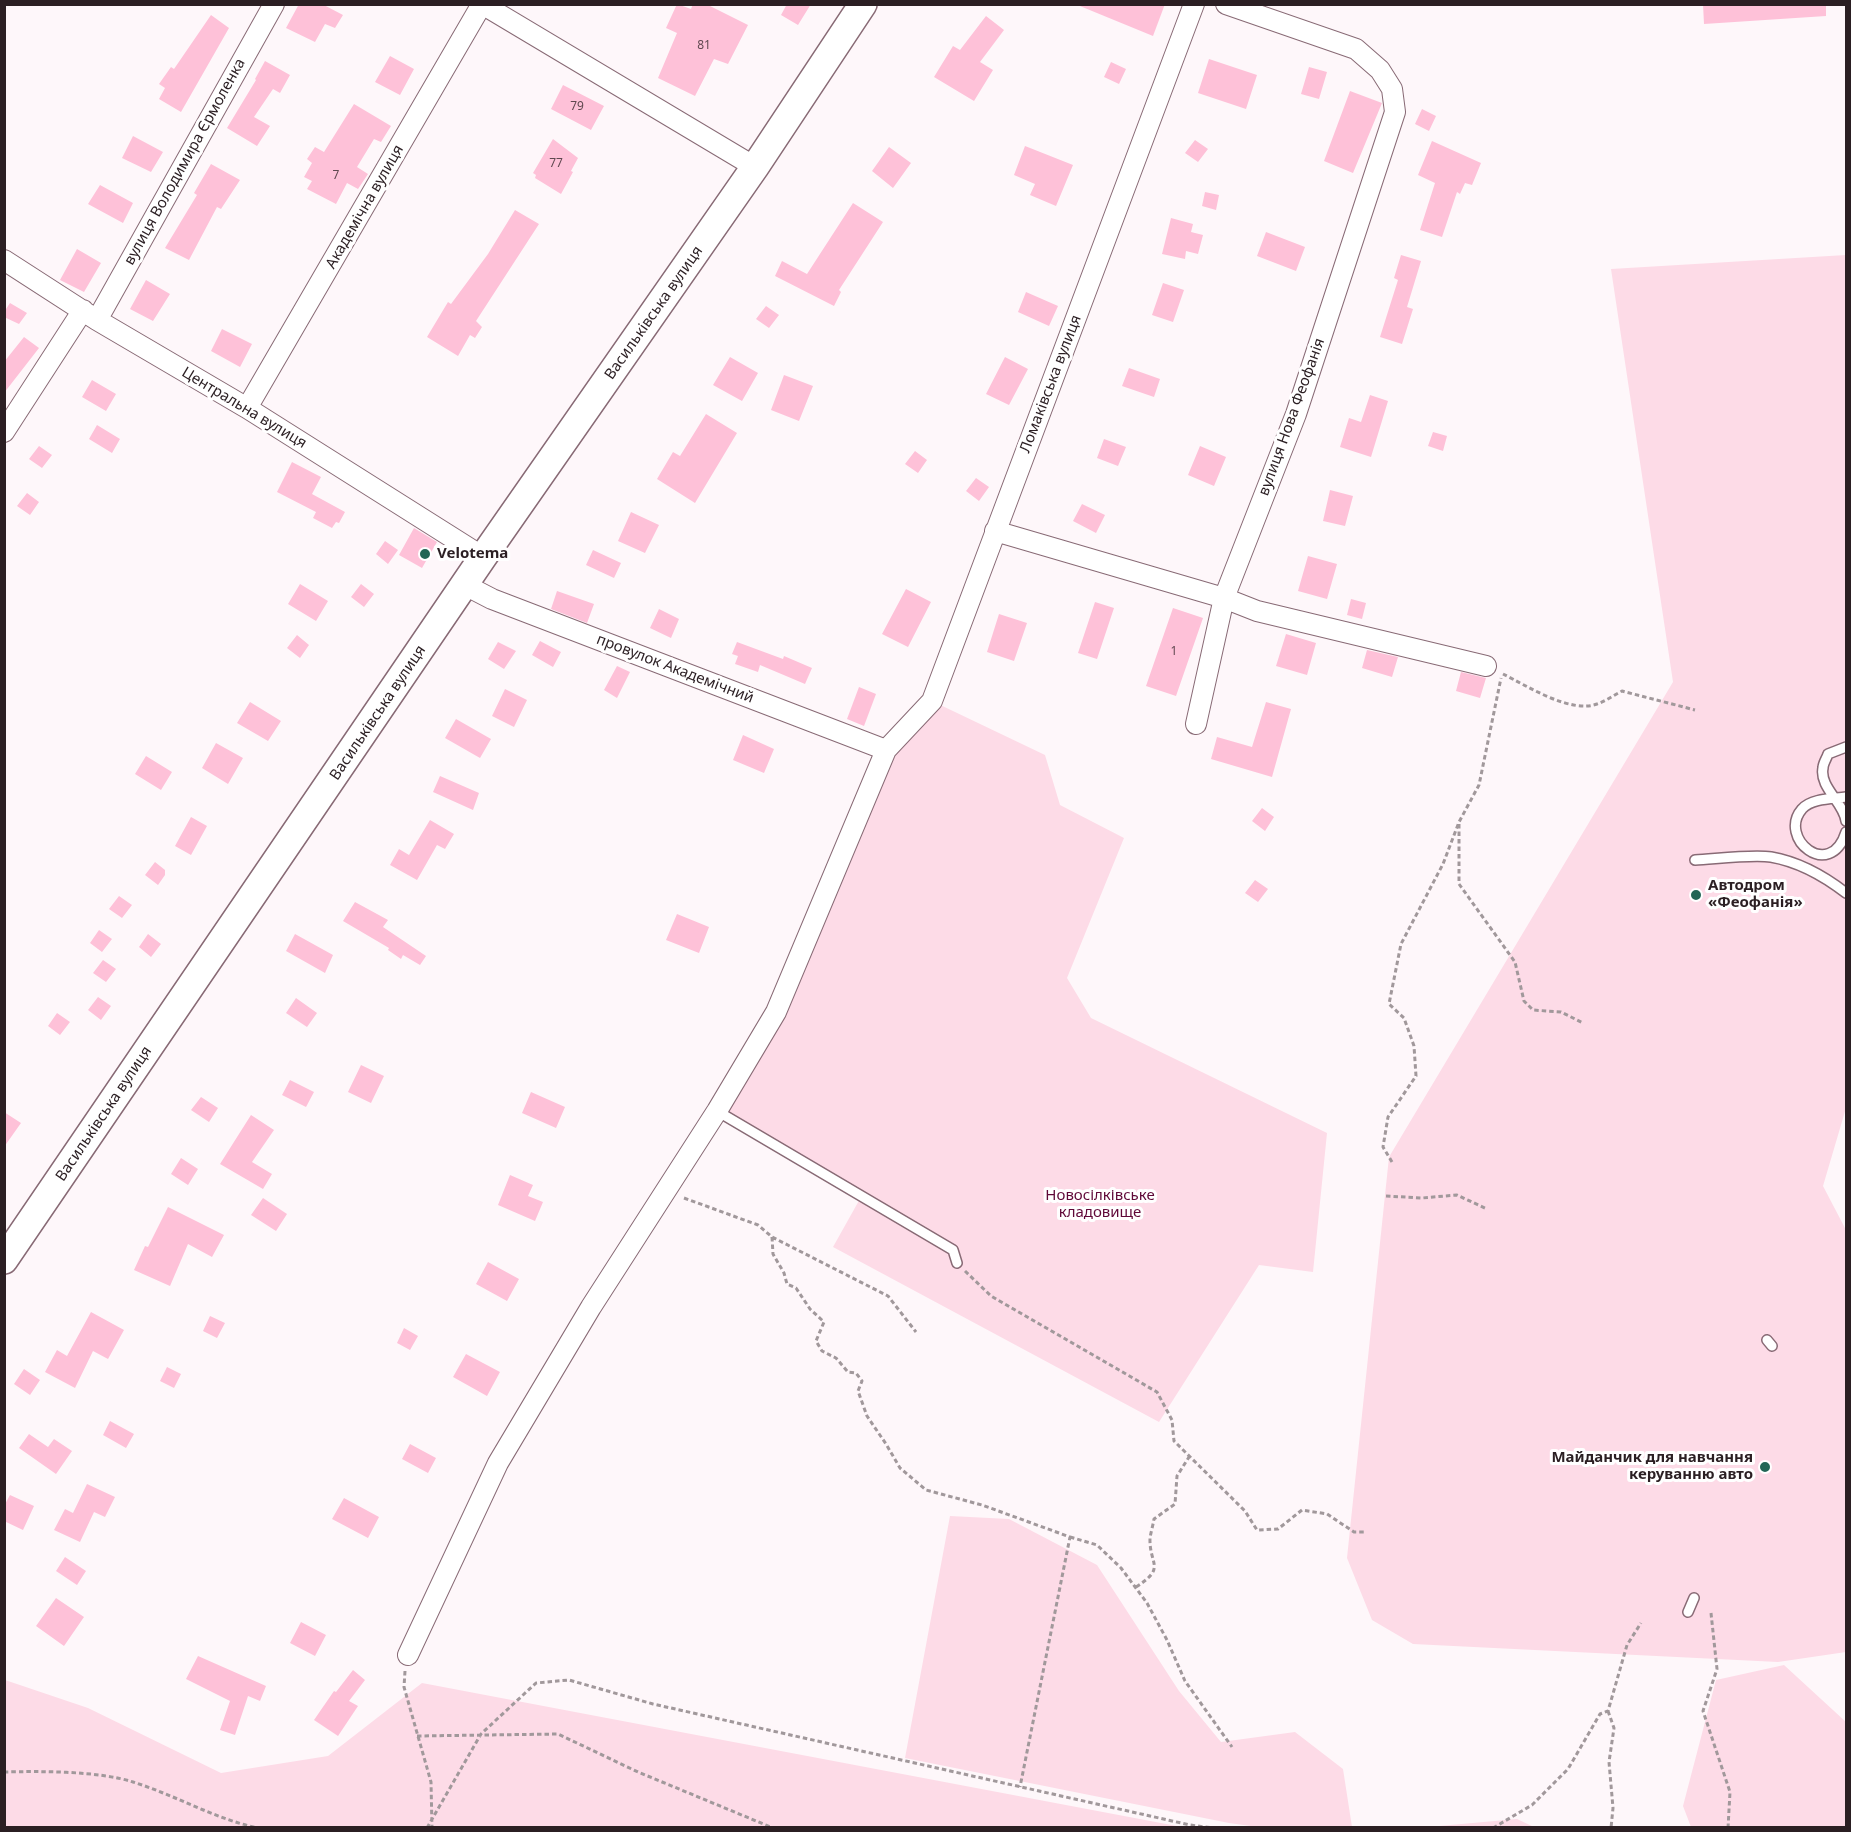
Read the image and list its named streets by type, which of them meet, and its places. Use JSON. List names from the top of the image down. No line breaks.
{"streets":{"street":["вулиця Володимира Єрмоленка","Академічна вулиця","Васильківська вулиця","Ломаківська вулиця","Центральна вулиця","вулиця Нова Феофанія","провулок Академічний"]},"crossings":[["вулиця Володимира Єрмоленка","Центральна вулиця"],["Академічна вулиця","Центральна вулиця"],["Васильківська вулиця","Центральна вулиця"],["Васильківська вулиця","провулок Академічний"],["Ломаківська вулиця","провулок Академічний"]],"parks":["Новосілківське кладовище"],"places":["Velotema","Автодром «Феофанія»","Майданчик для навчання керуванню авто"],"house_numbers":["81","79","77","7","1"]}
